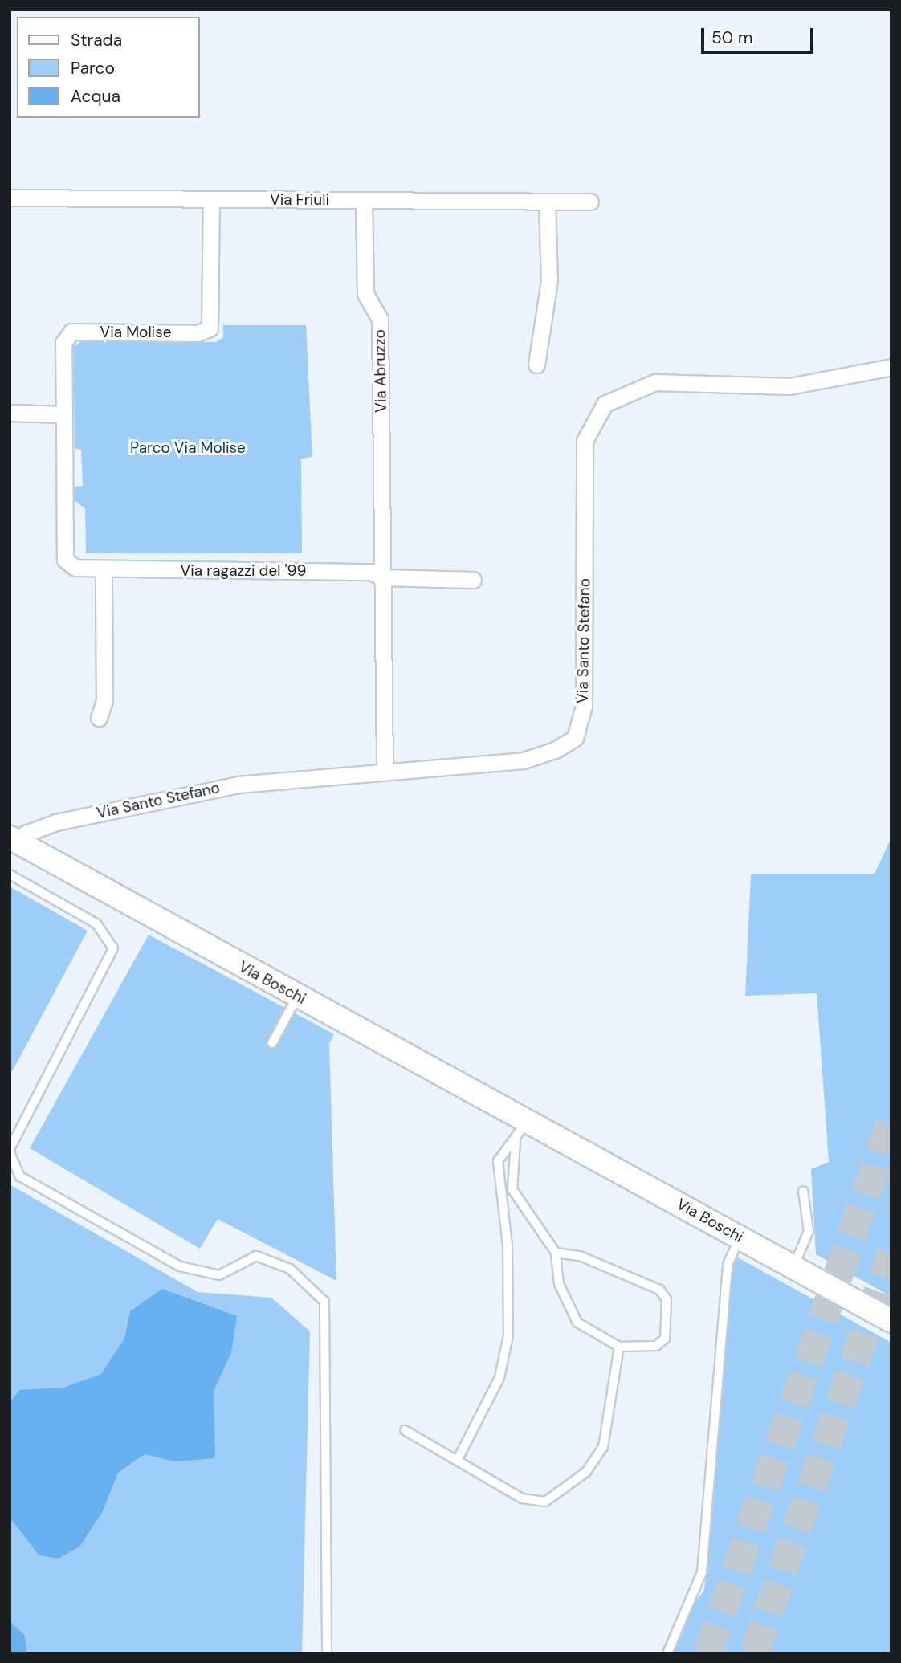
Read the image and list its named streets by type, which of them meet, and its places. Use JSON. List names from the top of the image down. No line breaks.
{"streets":{"main road":["Via Boschi"],"street":["Via Friuli","Via Molise","Via Abruzzo","Via ragazzi del '99","Via Santo Stefano"]},"crossings":[["Via Friuli","Via Molise"],["Via Friuli","Via Abruzzo"],["Via Molise","Via ragazzi del '99"],["Via Abruzzo","Via ragazzi del '99"],["Via Santo Stefano","Via Boschi"]],"parks":["Parco Via Molise"],"legend":["Strada","Parco","Acqua"],"scale_bar":"50 m"}
